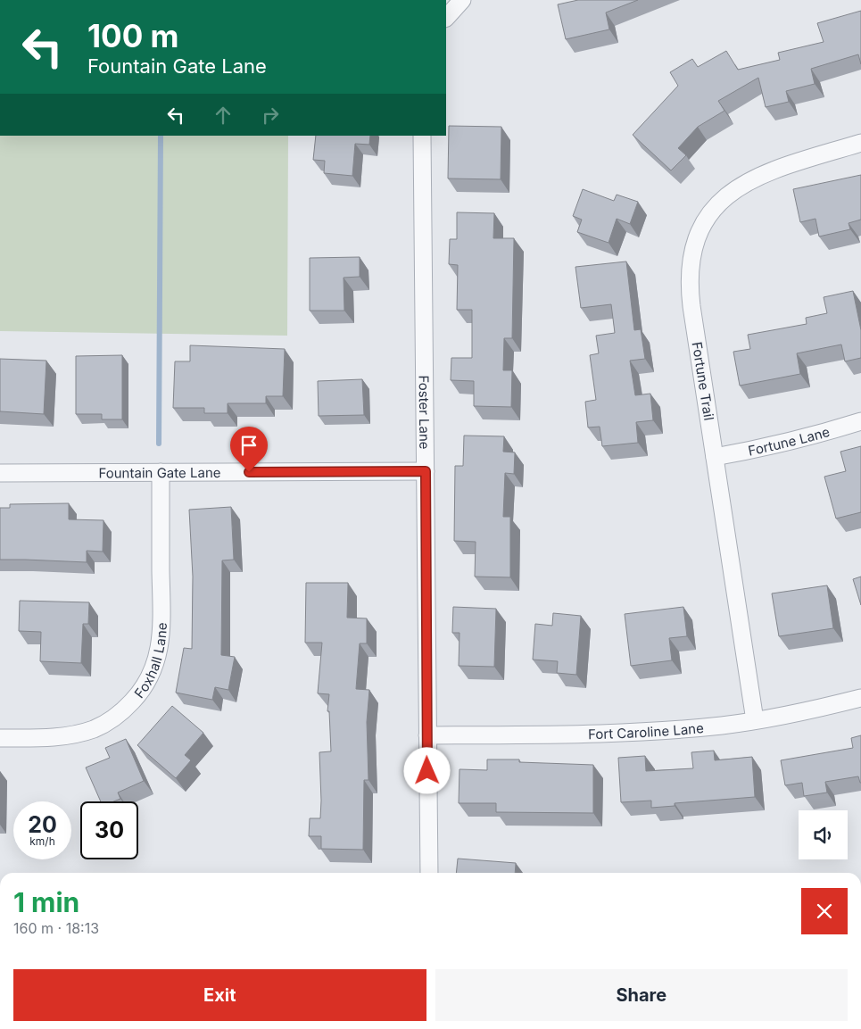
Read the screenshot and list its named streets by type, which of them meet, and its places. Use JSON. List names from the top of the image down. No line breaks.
{"streets":{"street":["Fortune Trail","Foster Lane","Fortune Lane","Fountain Gate Lane","Foxhall Lane","Fort Caroline Lane"]},"crossings":[["Fortune Trail","Fortune Lane"],["Fortune Trail","Fort Caroline Lane"],["Foster Lane","Fountain Gate Lane"],["Foster Lane","Fort Caroline Lane"],["Fountain Gate Lane","Foxhall Lane"]],"page":{"turn":["100 m","Fountain Gate Lane"],"speed":"20 km/h","limit":"30","heading":["1 min","160 m · 18:13"],"buttons":["Exit","Share"]}}
